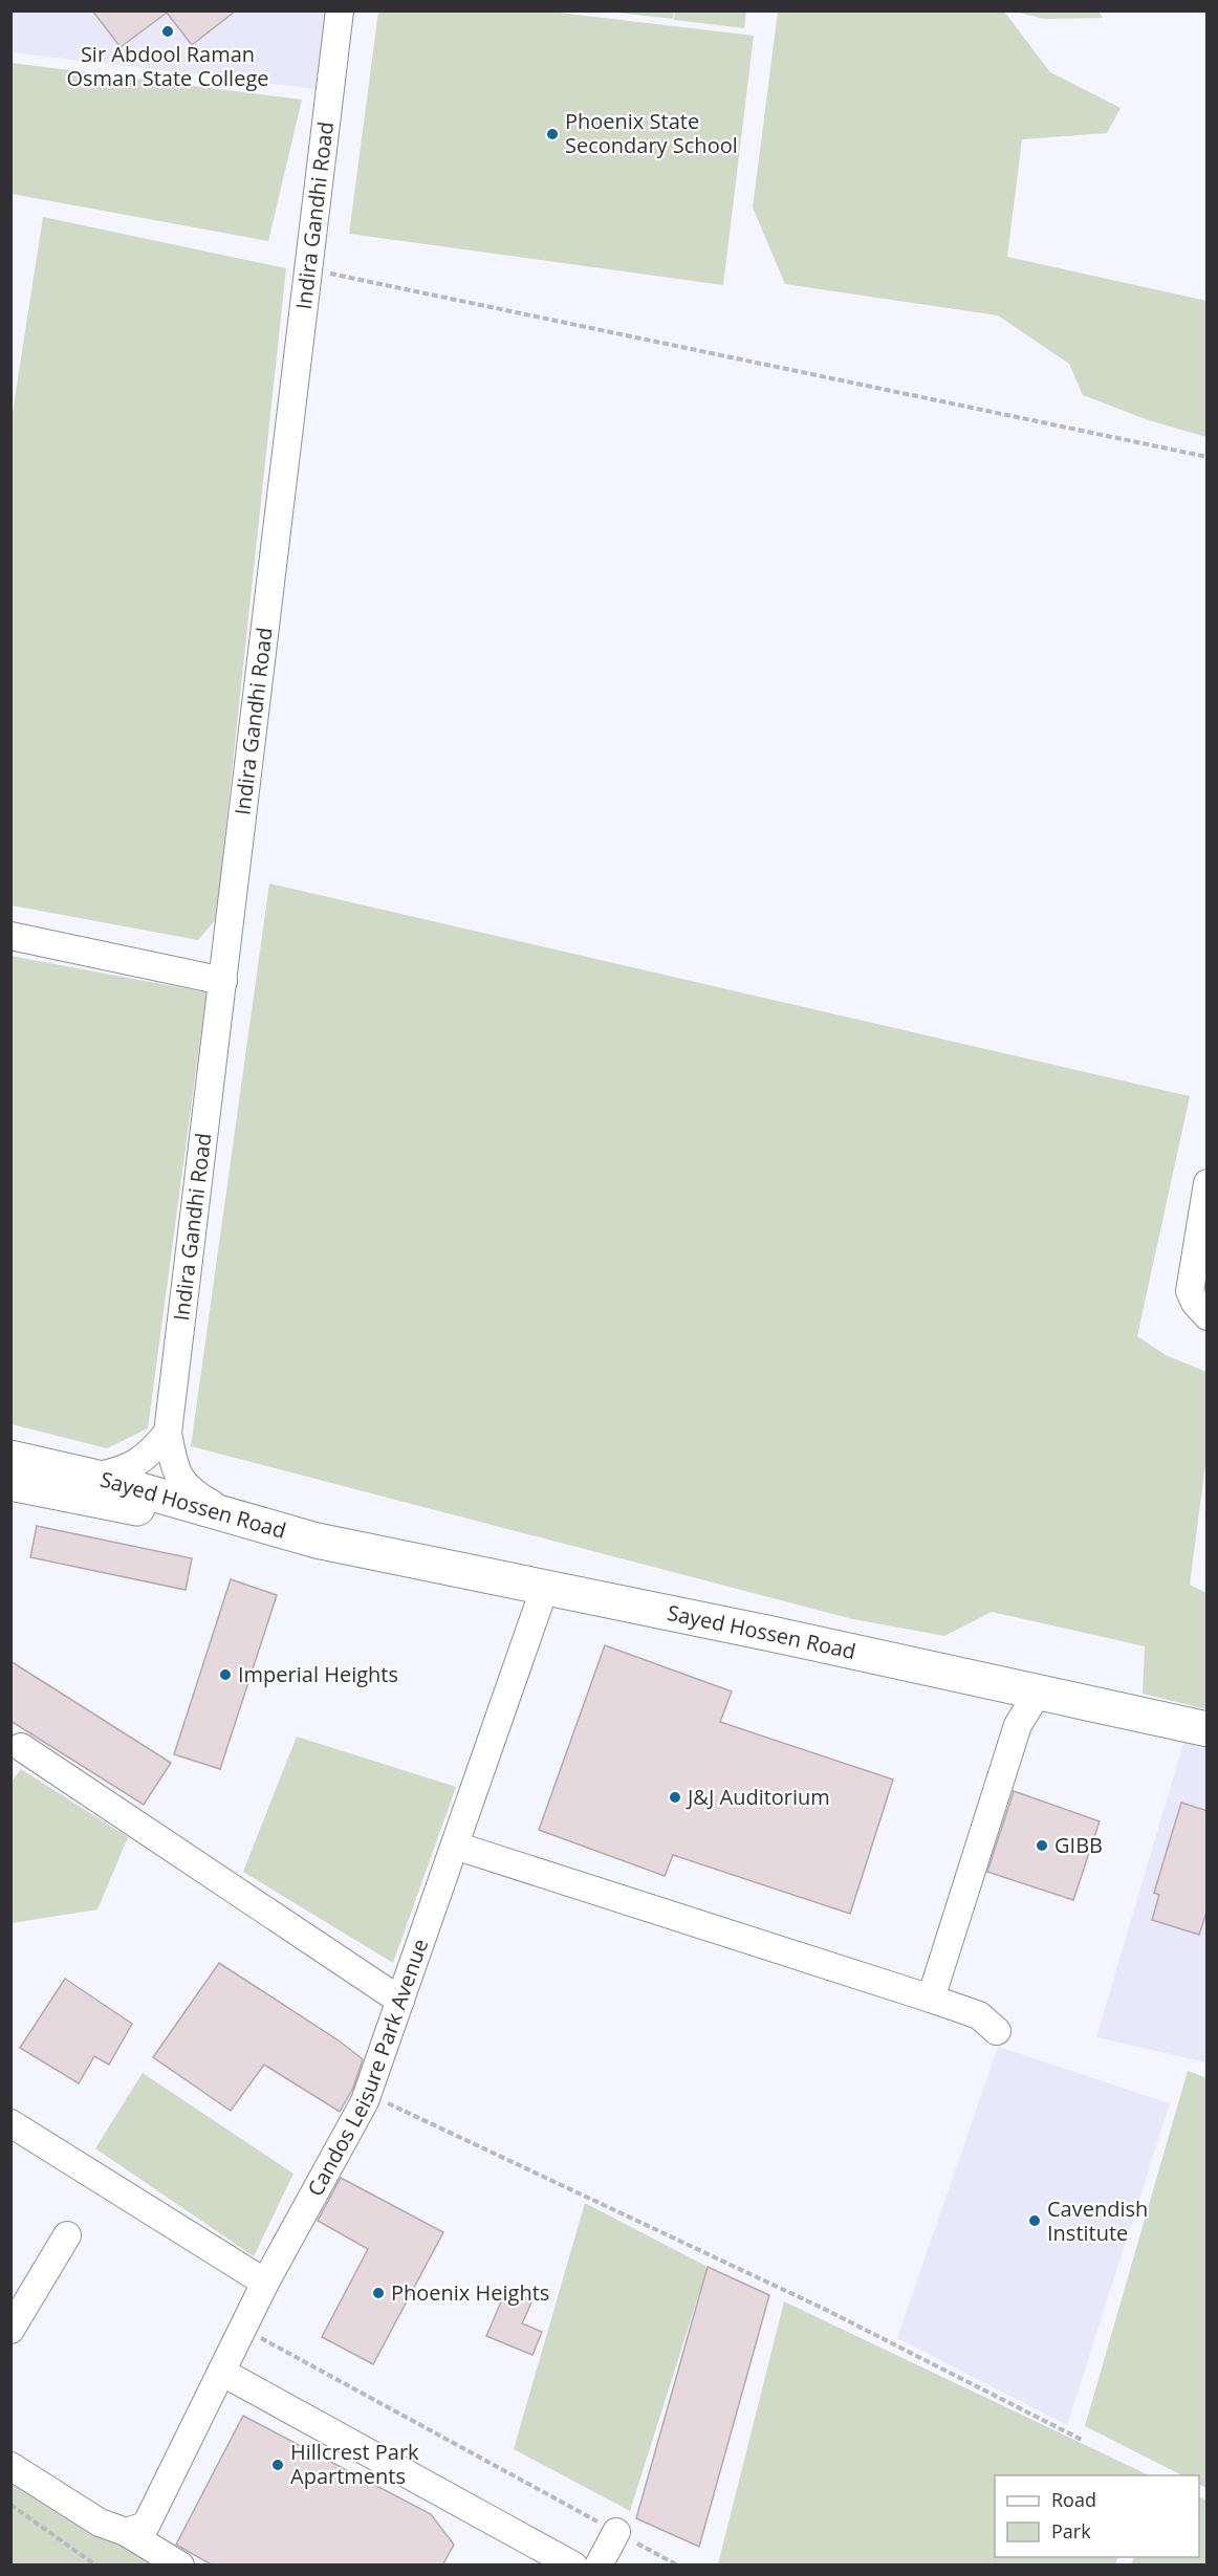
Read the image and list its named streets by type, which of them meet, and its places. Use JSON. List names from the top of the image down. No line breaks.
{"streets":{"main road":["Sayed Hossen Road"],"street":["Indira Gandhi Road","Candos Leisure Park Avenue"]},"crossings":[["Indira Gandhi Road","Sayed Hossen Road"],["Sayed Hossen Road","Candos Leisure Park Avenue"]],"places":["Sir Abdool Raman Osman State College","Phoenix State Secondary School","Imperial Heights","J&J Auditorium","GIBB","Cavendish Institute","Phoenix Heights","Hillcrest Park Apartments"],"legend":["Road","Park"]}
